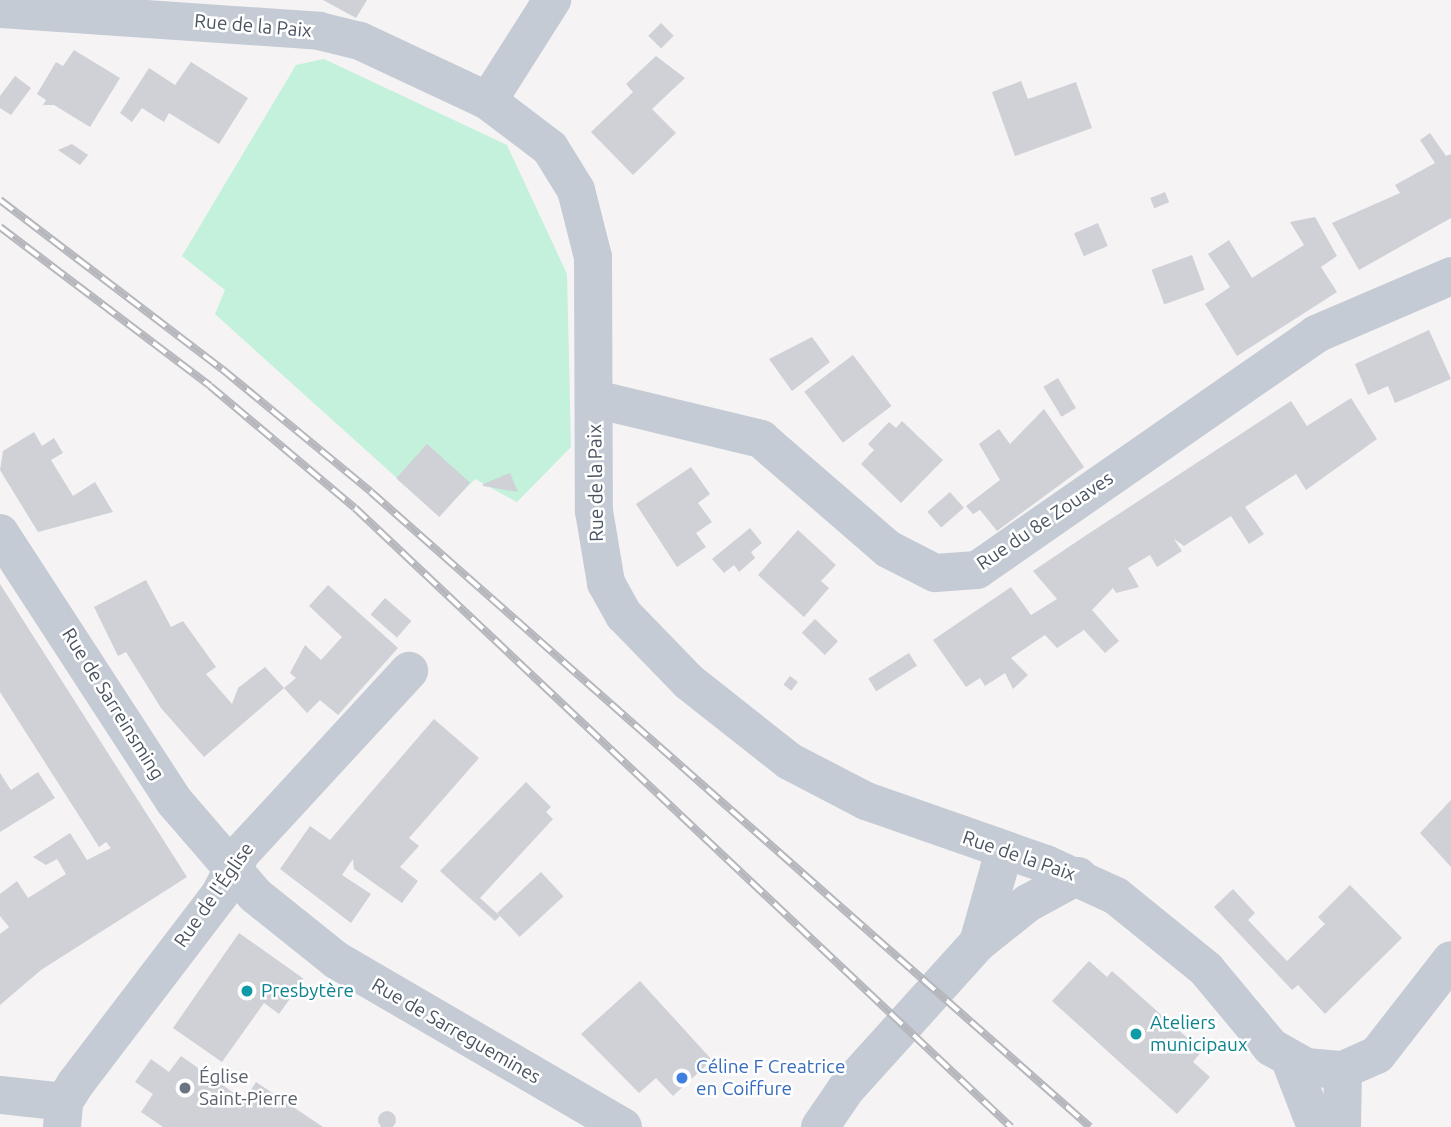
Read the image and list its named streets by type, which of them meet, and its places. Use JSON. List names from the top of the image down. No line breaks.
{"streets":{"street":["Rue de la Paix","Rue du 8e Zouaves","Rue de Sarreinsming","Rue de l'Église","Rue de Sarreguemines"]},"crossings":[["Rue de la Paix","Rue du 8e Zouaves"],["Rue de Sarreinsming","Rue de l'Église"],["Rue de Sarreinsming","Rue de Sarreguemines"],["Rue de l'Église","Rue de Sarreguemines"]],"places":["Presbytère","Ateliers municipaux","Céline F Creatrice en Coiffure","Église Saint-Pierre"]}
